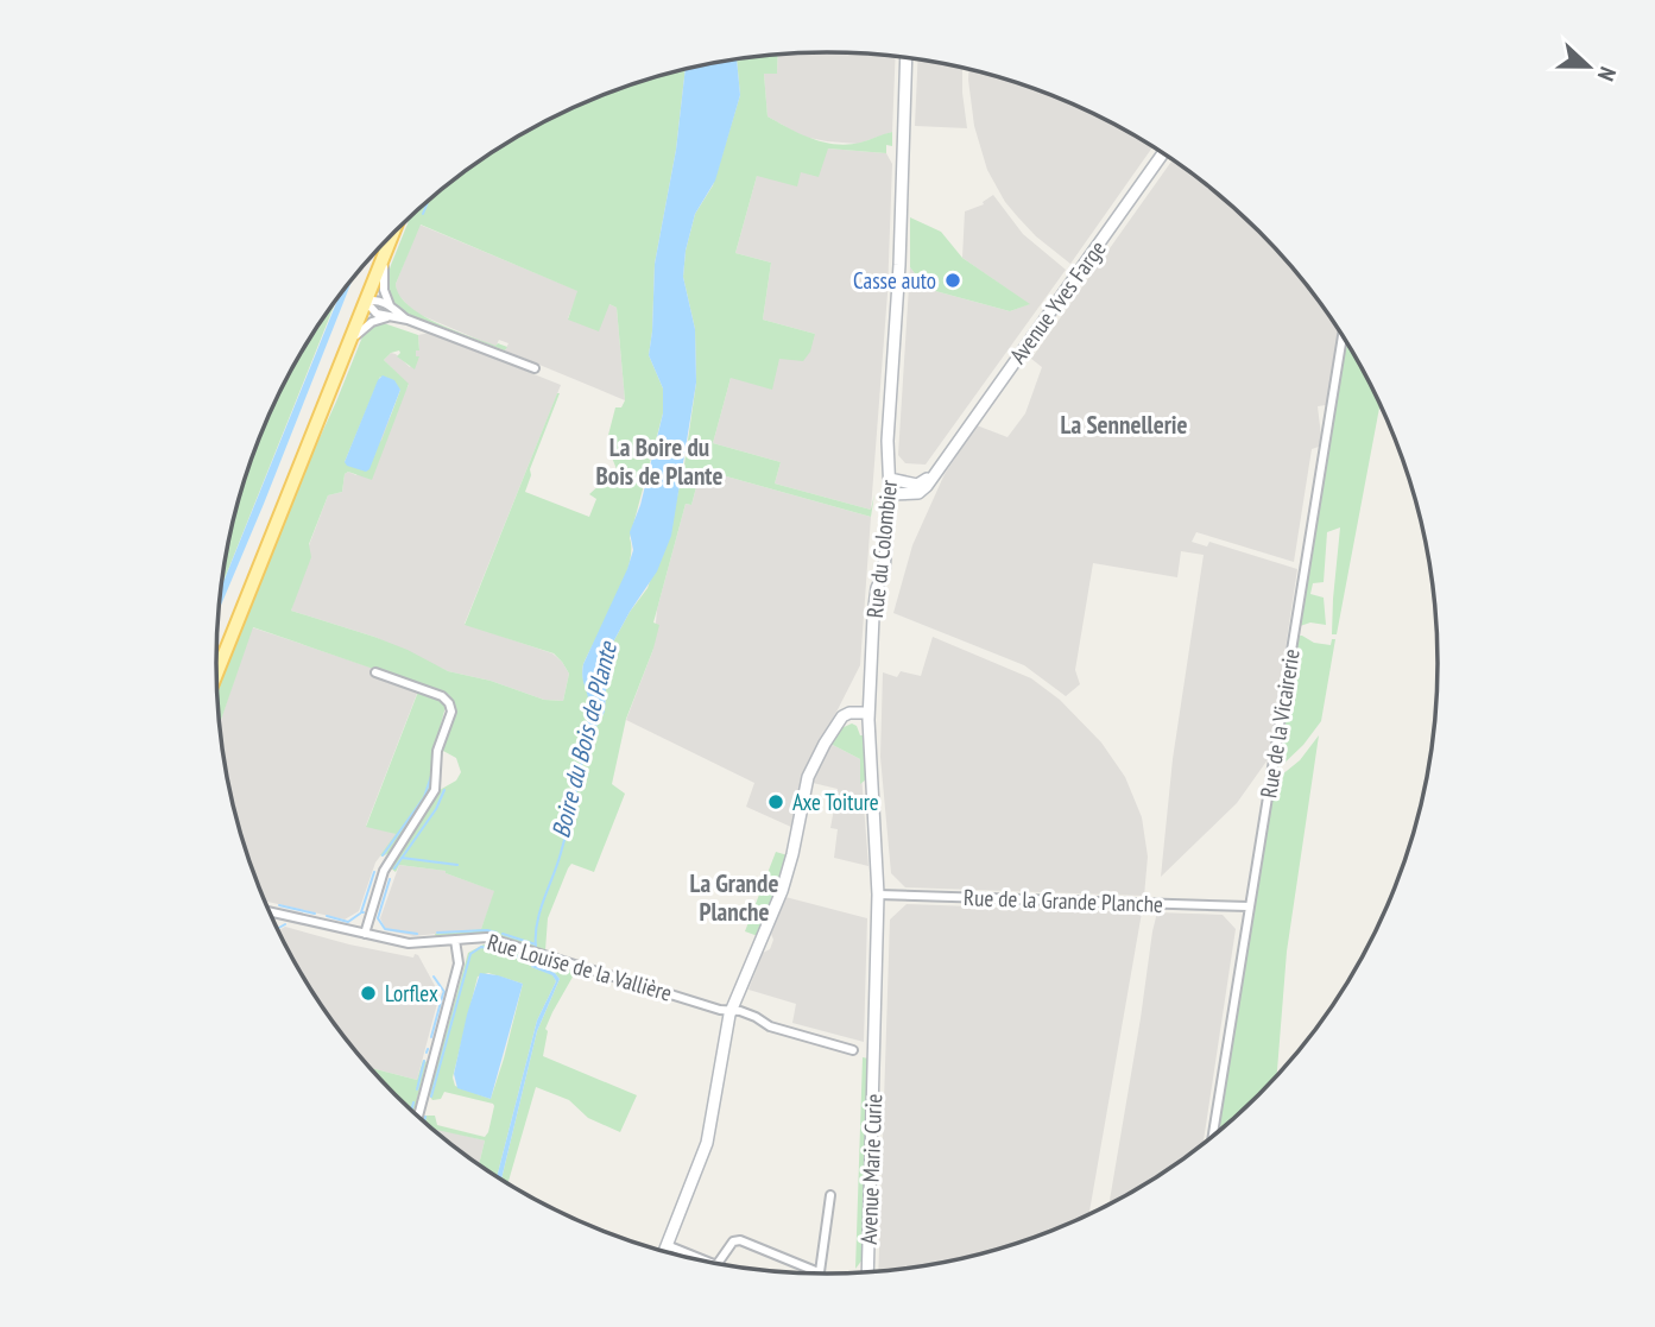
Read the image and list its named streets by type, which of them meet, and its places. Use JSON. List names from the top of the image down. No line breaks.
{"streets":{"main road":["Avenue Yves Farge","Rue du Colombier","Avenue Marie Curie"],"street":["Rue de la Vicairerie","Rue de la Grande Planche","Rue Louise de la Vallière"]},"crossings":[["Avenue Yves Farge","Rue du Colombier"],["Rue du Colombier","Rue de la Grande Planche"],["Rue du Colombier","Avenue Marie Curie"],["Rue de la Vicairerie","Rue de la Grande Planche"]],"districts":["La Sennellerie","La Boire du Bois de Plante","La Grande Planche"],"water":["Boire du Bois de Plante"],"places":["Casse auto","Axe Toiture","Lorflex"],"north":"right"}
